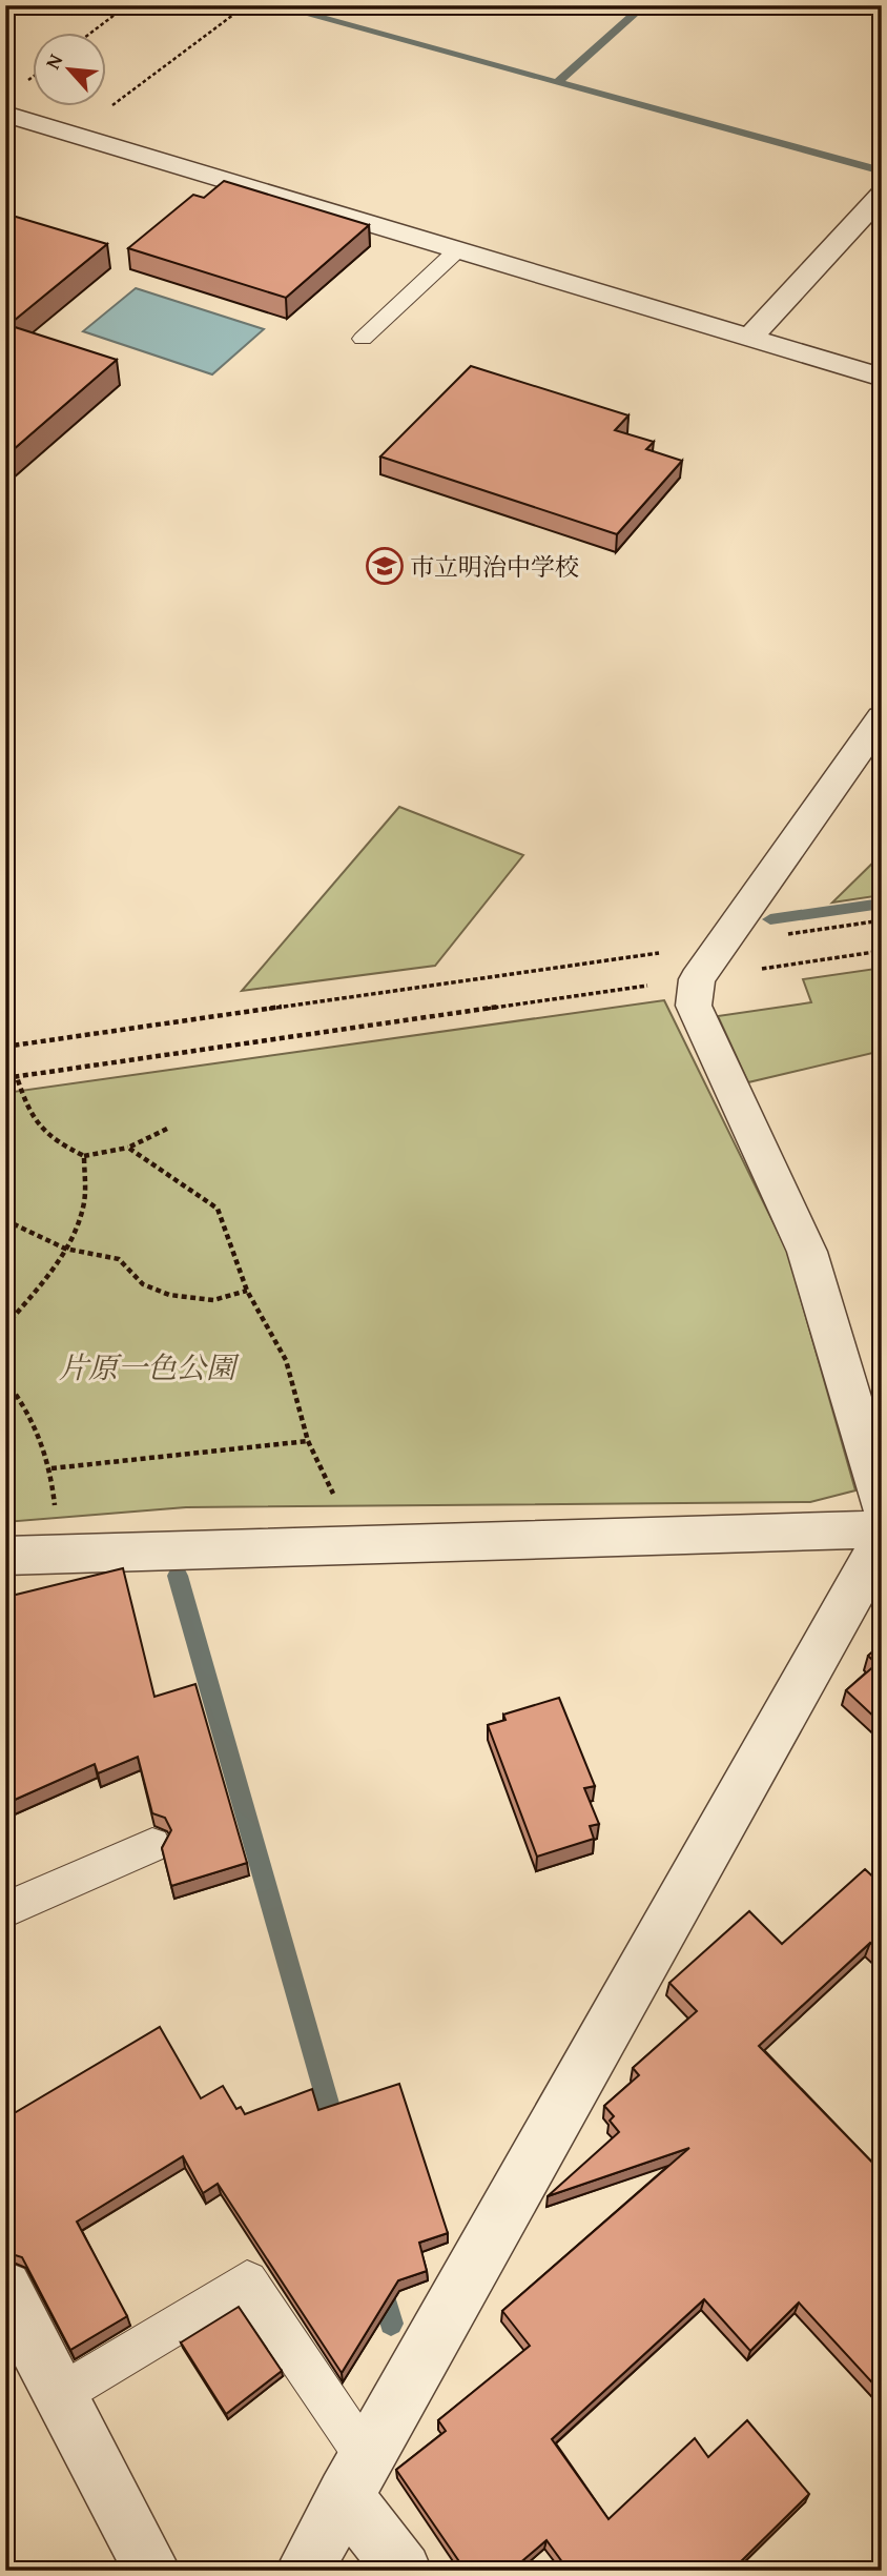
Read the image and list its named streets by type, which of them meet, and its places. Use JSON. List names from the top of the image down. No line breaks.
{"parks":["片原一色公園"],"places":{"school or university":["市立明治中学校"]},"north":"top left"}
